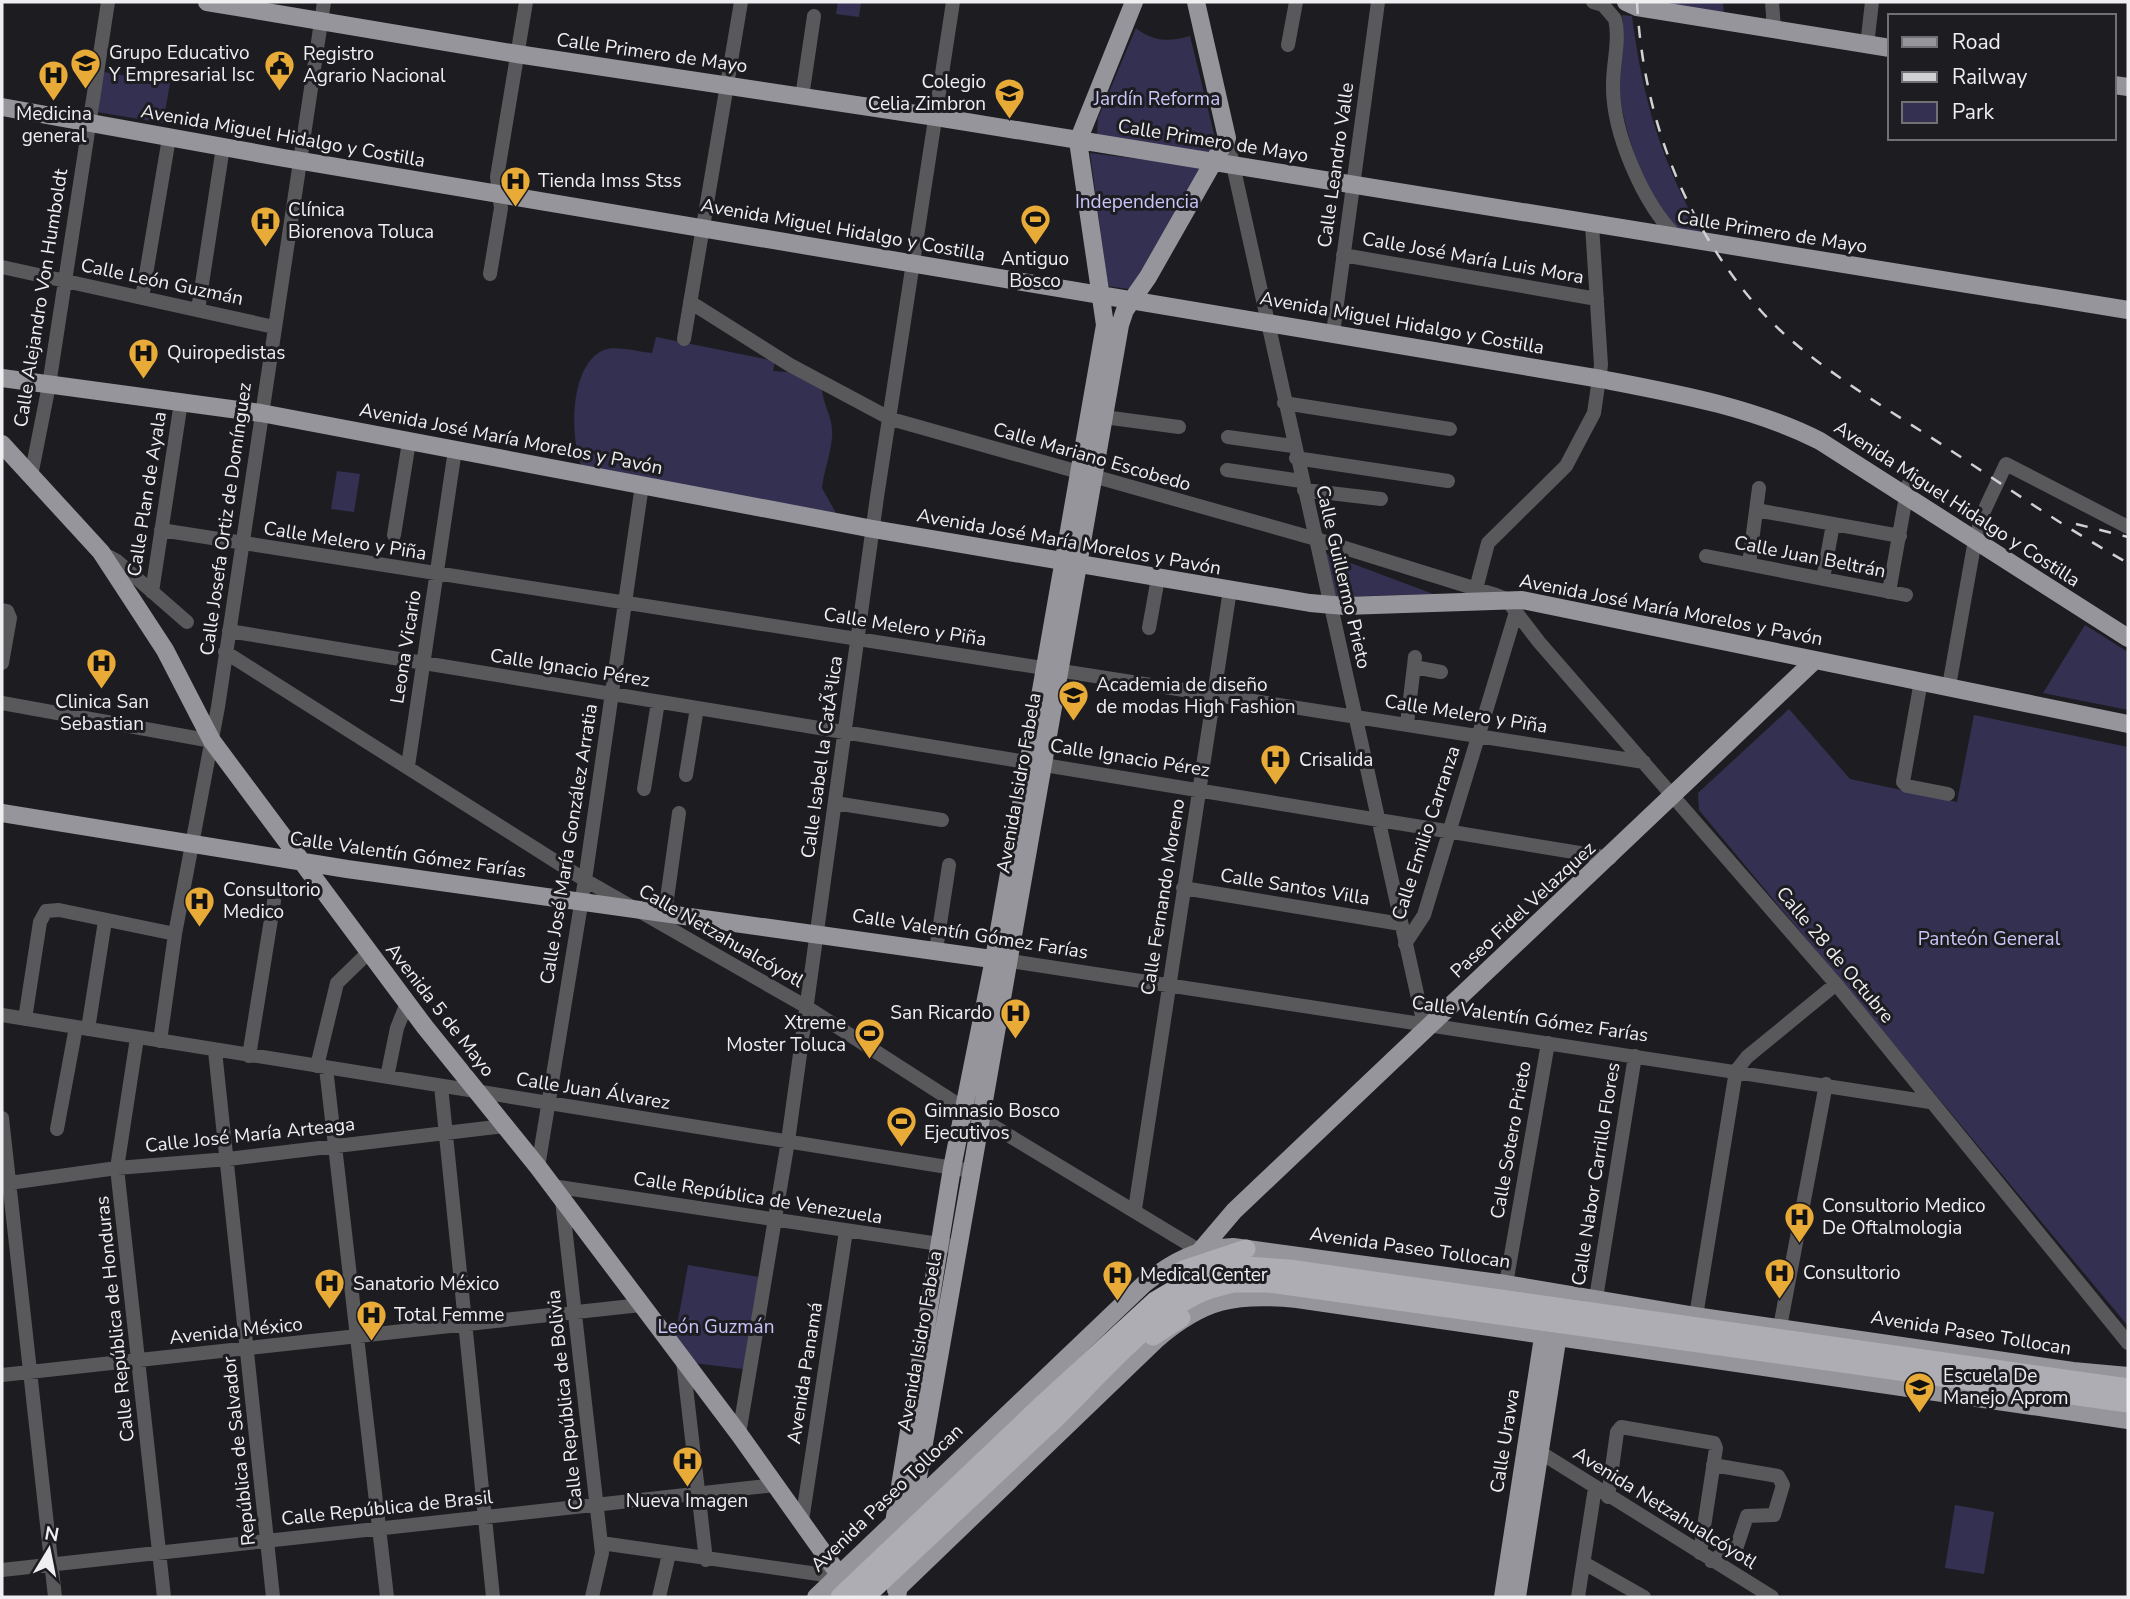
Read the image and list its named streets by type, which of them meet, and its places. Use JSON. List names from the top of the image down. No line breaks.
{"streets":{"highway":["Avenida Paseo Tollocan"],"main road":["Calle Primero de Mayo","Avenida Miguel Hidalgo y Costilla","Avenida José María Morelos y Pavón","Avenida Isidro Fabela","Calle Valentín Gómez Farías","Paseo Fidel Velazquez","Avenida 5 de Mayo","Calle Urawa"],"street":["Calle Leandro Valle","Calle José María Luis Mora","Calle León Guzmán","Calle Alejandro Von Humboldt","Calle Mariano Escobedo","Calle Plan de Ayala","Calle Josefa Ortiz de Domínguez","Calle Melero y Piña","Calle Juan Beltrán","Calle Guillermo Prieto","Leona Vicario","Calle Ignacio Pérez","Calle Isabel la CatÃ³lica","Calle Emilio Carranza","Calle José María González Arratia","Calle Santos Villa","Calle Fernando Moreno","Calle Netzahualcóyotl","Calle 28 de Octubre","Calle Juan Álvarez","Calle José María Arteaga","Calle Sotero Prieto","Calle Nabor Carrillo Flores","Calle República de Venezuela","Calle República de Honduras","Avenida México","Avenida Panamá","Calle República de Bolivia","República de Salvador","Calle República de Brasil","Avenida Netzahualcóyotl"]},"crossings":[["Calle Primero de Mayo","Calle Leandro Valle"],["Calle Primero de Mayo","Calle Josefa Ortiz de Domínguez"],["Calle Primero de Mayo","Calle Guillermo Prieto"],["Calle Primero de Mayo","Calle Isabel la CatÃ³lica"],["Calle Primero de Mayo","Avenida Isidro Fabela"],["Avenida Miguel Hidalgo y Costilla","Calle Leandro Valle"],["Avenida Miguel Hidalgo y Costilla","Calle Alejandro Von Humboldt"],["Avenida Miguel Hidalgo y Costilla","Calle Josefa Ortiz de Domínguez"],["Avenida Miguel Hidalgo y Costilla","Calle Guillermo Prieto"],["Avenida Miguel Hidalgo y Costilla","Calle Isabel la CatÃ³lica"],["Avenida Miguel Hidalgo y Costilla","Avenida Isidro Fabela"],["Calle Leandro Valle","Calle José María Luis Mora"],["Calle León Guzmán","Calle Alejandro Von Humboldt"],["Calle León Guzmán","Calle Josefa Ortiz de Domínguez"],["Calle Alejandro Von Humboldt","Avenida José María Morelos y Pavón"],["Calle Alejandro Von Humboldt","Avenida 5 de Mayo"],["Avenida José María Morelos y Pavón","Calle Mariano Escobedo"],["Avenida José María Morelos y Pavón","Calle Plan de Ayala"],["Avenida José María Morelos y Pavón","Calle Josefa Ortiz de Domínguez"],["Avenida José María Morelos y Pavón","Calle Guillermo Prieto"],["Avenida José María Morelos y Pavón","Leona Vicario"],["Avenida José María Morelos y Pavón","Calle Isabel la CatÃ³lica"],["Avenida José María Morelos y Pavón","Avenida Isidro Fabela"],["Avenida José María Morelos y Pavón","Calle Emilio Carranza"],["Avenida José María Morelos y Pavón","Calle José María González Arratia"],["Avenida José María Morelos y Pavón","Calle Fernando Moreno"],["Avenida José María Morelos y Pavón","Paseo Fidel Velazquez"],["Avenida José María Morelos y Pavón","Calle 28 de Octubre"],["Calle Mariano Escobedo","Calle Guillermo Prieto"],["Calle Mariano Escobedo","Calle Isabel la CatÃ³lica"],["Calle Mariano Escobedo","Avenida Isidro Fabela"],["Calle Mariano Escobedo","Calle Emilio Carranza"],["Calle Mariano Escobedo","Calle 28 de Octubre"],["Calle Plan de Ayala","Calle Melero y Piña"],["Calle Josefa Ortiz de Domínguez","Calle Melero y Piña"],["Calle Josefa Ortiz de Domínguez","Calle Ignacio Pérez"],["Calle Josefa Ortiz de Domínguez","Calle Valentín Gómez Farías"],["Calle Josefa Ortiz de Domínguez","Calle Netzahualcóyotl"],["Calle Josefa Ortiz de Domínguez","Avenida 5 de Mayo"],["Calle Josefa Ortiz de Domínguez","Calle Juan Álvarez"],["Calle Melero y Piña","Calle Guillermo Prieto"],["Calle Melero y Piña","Leona Vicario"],["Calle Melero y Piña","Calle Isabel la CatÃ³lica"],["Calle Melero y Piña","Avenida Isidro Fabela"],["Calle Melero y Piña","Calle Emilio Carranza"],["Calle Melero y Piña","Calle José María González Arratia"],["Calle Melero y Piña","Calle Fernando Moreno"],["Calle Melero y Piña","Calle 28 de Octubre"],["Calle Guillermo Prieto","Calle Ignacio Pérez"],["Calle Guillermo Prieto","Avenida Isidro Fabela"],["Calle Guillermo Prieto","Calle Emilio Carranza"],["Calle Guillermo Prieto","Calle Valentín Gómez Farías"],["Calle Guillermo Prieto","Calle Santos Villa"],["Calle Guillermo Prieto","Paseo Fidel Velazquez"],["Leona Vicario","Calle Ignacio Pérez"],["Leona Vicario","Calle Netzahualcóyotl"],["Calle Ignacio Pérez","Calle Isabel la CatÃ³lica"],["Calle Ignacio Pérez","Avenida Isidro Fabela"],["Calle Ignacio Pérez","Calle Emilio Carranza"],["Calle Ignacio Pérez","Calle José María González Arratia"],["Calle Ignacio Pérez","Calle Fernando Moreno"],["Calle Ignacio Pérez","Paseo Fidel Velazquez"],["Calle Isabel la CatÃ³lica","Calle Valentín Gómez Farías"],["Calle Isabel la CatÃ³lica","Calle Netzahualcóyotl"],["Calle Isabel la CatÃ³lica","Avenida 5 de Mayo"],["Calle Isabel la CatÃ³lica","Calle Juan Álvarez"],["Calle Isabel la CatÃ³lica","Calle República de Venezuela"],["Avenida Isidro Fabela","Calle Valentín Gómez Farías"],["Avenida Isidro Fabela","Calle Netzahualcóyotl"],["Avenida Isidro Fabela","Calle Juan Álvarez"],["Avenida Isidro Fabela","Calle República de Venezuela"],["Avenida Isidro Fabela","Avenida Paseo Tollocan"],["Calle Emilio Carranza","Calle 28 de Octubre"],["Calle José María González Arratia","Calle Valentín Gómez Farías"],["Calle José María González Arratia","Calle Netzahualcóyotl"],["Calle José María González Arratia","Avenida 5 de Mayo"],["Calle José María González Arratia","Calle Juan Álvarez"],["Calle Valentín Gómez Farías","Calle Fernando Moreno"],["Calle Valentín Gómez Farías","Paseo Fidel Velazquez"],["Calle Valentín Gómez Farías","Calle Netzahualcóyotl"],["Calle Valentín Gómez Farías","Calle 28 de Octubre"],["Calle Valentín Gómez Farías","Avenida 5 de Mayo"],["Calle Valentín Gómez Farías","Calle Sotero Prieto"],["Calle Valentín Gómez Farías","Calle Nabor Carrillo Flores"],["Calle Santos Villa","Calle Fernando Moreno"],["Calle Fernando Moreno","Calle Netzahualcóyotl"],["Paseo Fidel Velazquez","Calle Netzahualcóyotl"],["Paseo Fidel Velazquez","Calle 28 de Octubre"],["Paseo Fidel Velazquez","Avenida Paseo Tollocan"],["Calle Netzahualcóyotl","Avenida Paseo Tollocan"],["Avenida 5 de Mayo","Calle Juan Álvarez"],["Avenida 5 de Mayo","Calle José María Arteaga"],["Avenida 5 de Mayo","Calle República de Venezuela"],["Avenida 5 de Mayo","Avenida Paseo Tollocan"],["Avenida 5 de Mayo","Avenida México"],["Avenida 5 de Mayo","Avenida Panamá"],["Avenida 5 de Mayo","Calle República de Bolivia"],["Avenida 5 de Mayo","Calle República de Brasil"],["Calle Juan Álvarez","Calle República de Honduras"],["Calle Juan Álvarez","República de Salvador"],["Calle José María Arteaga","Calle República de Honduras"],["Calle José María Arteaga","República de Salvador"],["Calle Sotero Prieto","Avenida Paseo Tollocan"],["Calle Nabor Carrillo Flores","Avenida Paseo Tollocan"],["Calle República de Venezuela","Avenida Panamá"],["Calle República de Venezuela","Calle República de Bolivia"],["Avenida Paseo Tollocan","Calle Urawa"],["Calle República de Honduras","Avenida México"],["Calle República de Honduras","Calle República de Brasil"],["Avenida México","Calle República de Bolivia"],["Avenida México","República de Salvador"],["Calle República de Bolivia","Calle República de Brasil"],["Calle Urawa","Avenida Netzahualcóyotl"],["República de Salvador","Calle República de Brasil"]],"parks":["Jardín Reforma","Independencia","Panteón General","León Guzmán"],"places":{"school or university":["Grupo Educativo Y Empresarial Isc","Colegio Celia Zimbron","Academia de diseño de modas High Fashion","Escuela De Manejo Aprom"],"public building":["Registro Agrario Nacional"],"hospital":["Medicina general","Tienda Imss Stss","Clínica Biorenova Toluca","Quiropedistas","Clinica San Sebastian","Crisalida","Consultorio Medico","San Ricardo","Consultorio Medico De Oftalmologia","Consultorio","Medical Center","Sanatorio México","Total Femme","Nueva Imagen"],"sports":["Antiguo Bosco","Xtreme Moster Toluca","Gimnasio Bosco Ejecutivos"]},"legend":["Road","Railway","Park"],"north":"top"}
